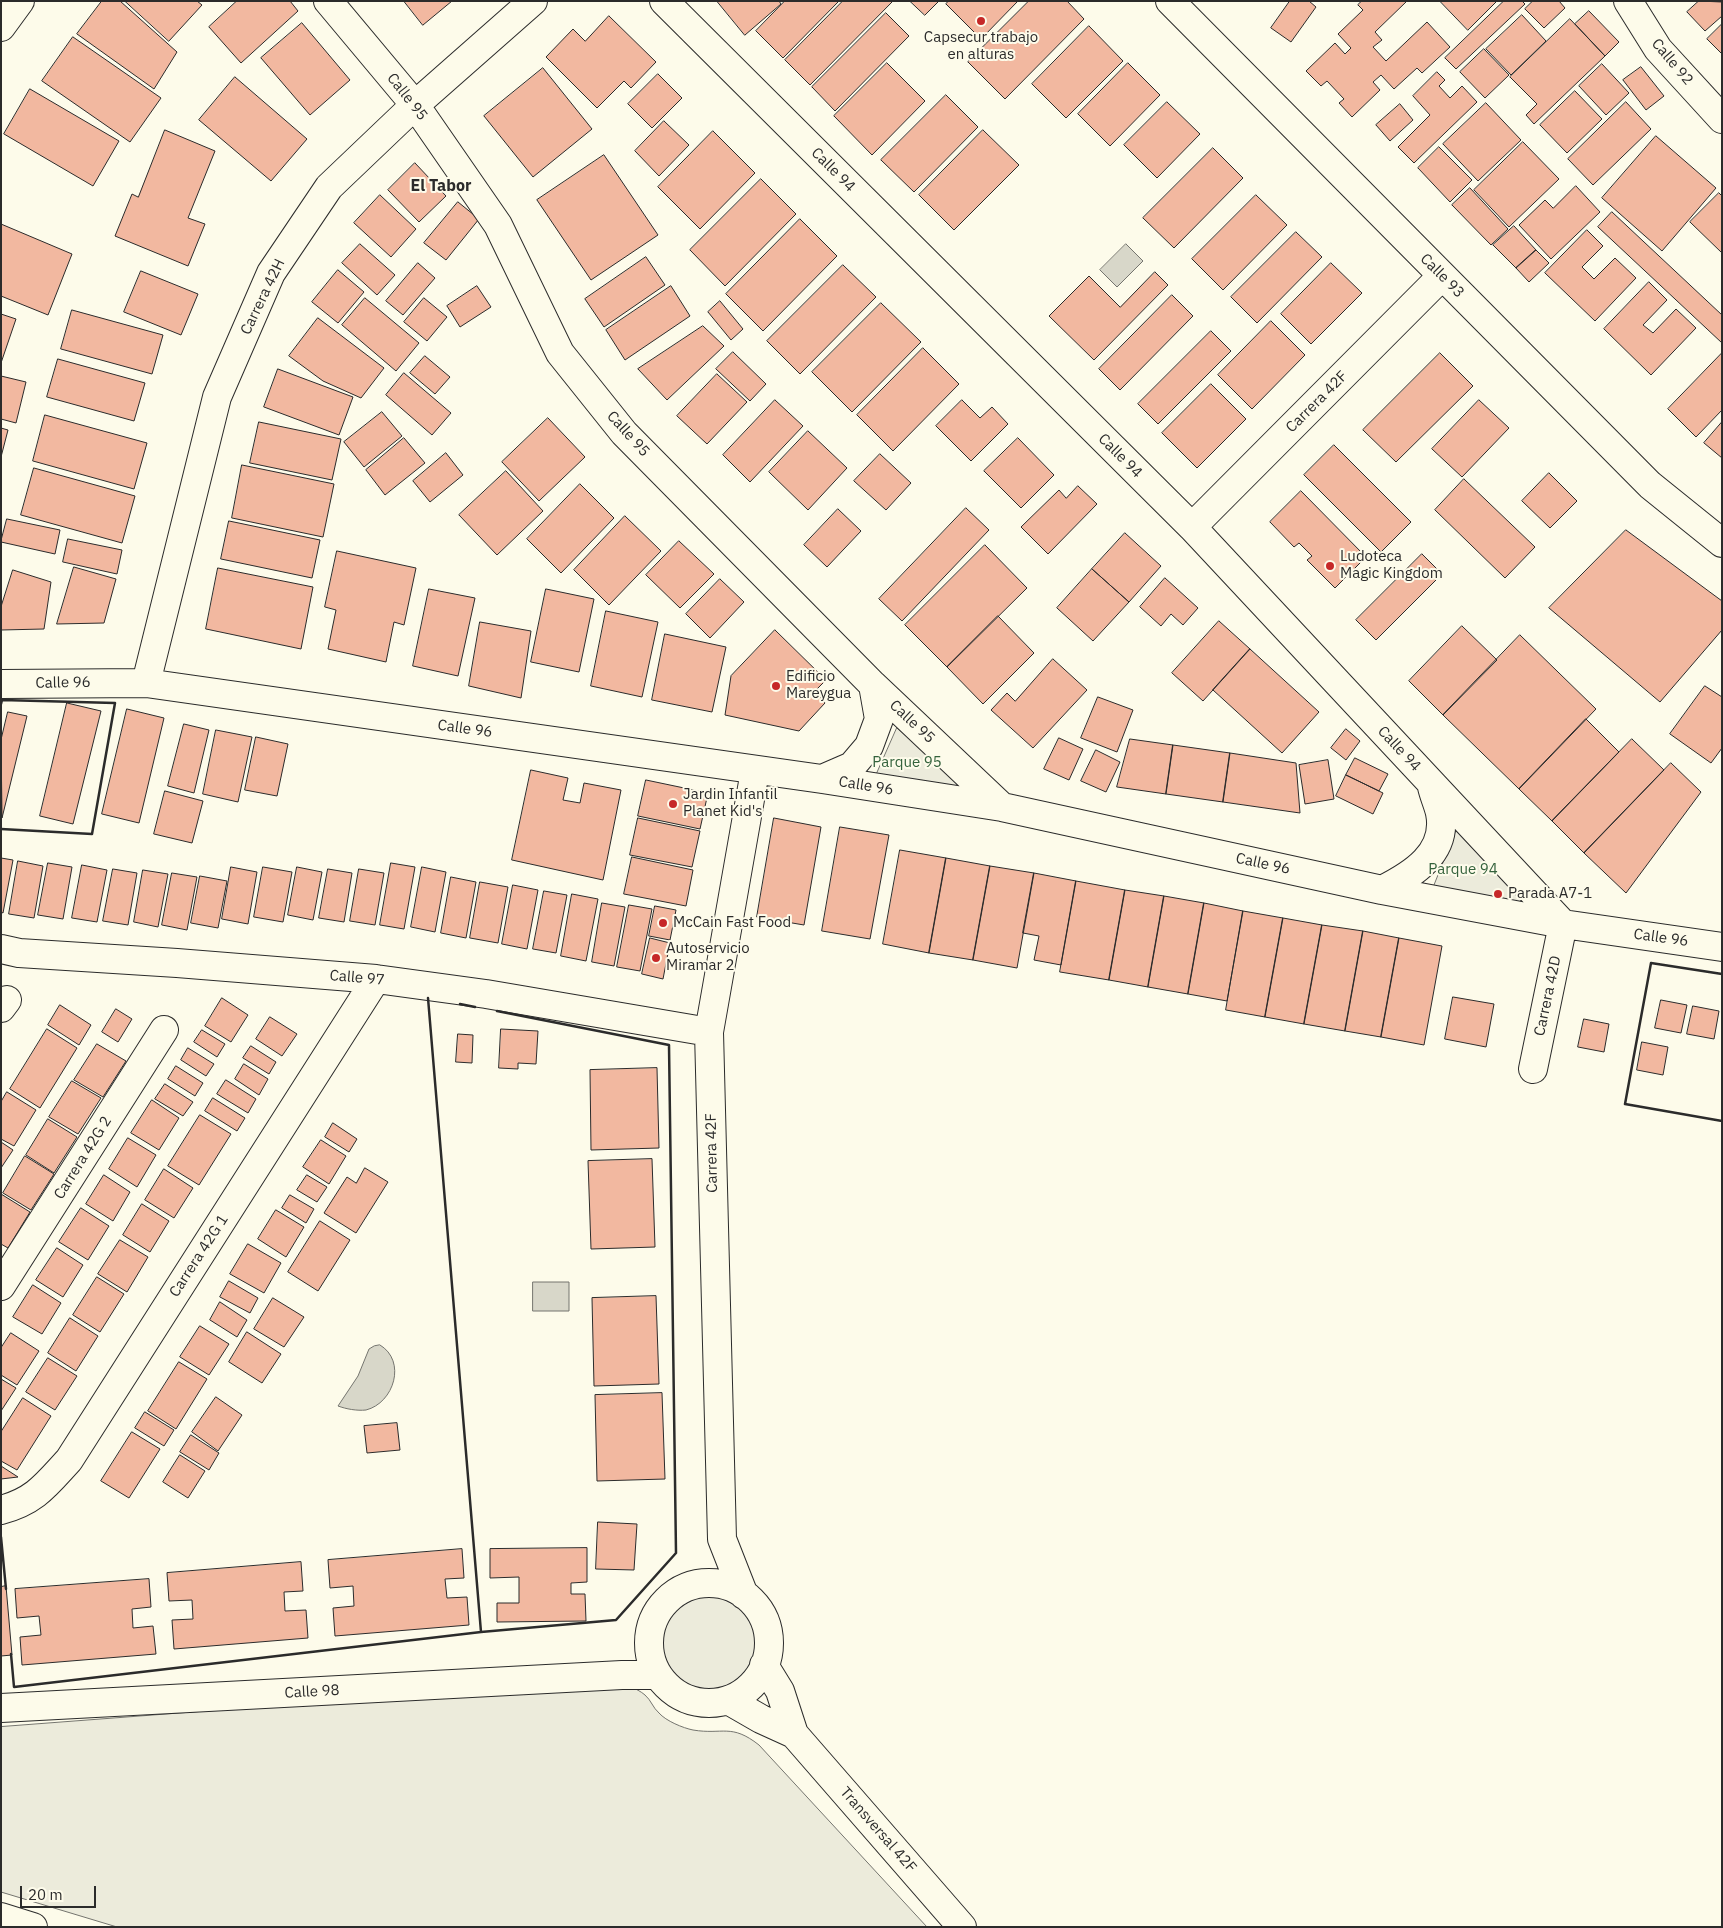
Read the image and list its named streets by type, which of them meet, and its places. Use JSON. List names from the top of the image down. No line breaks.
{"streets":{"street":["Calle 92","Calle 95","Calle 94","Calle 93","Carrera 42H","Carrera 42F","Calle 96","Calle 97","Carrera 42D","Carrera 42G 2","Carrera 42G 1","Calle 98","Transversal 42F"]},"crossings":[["Calle 95","Carrera 42H"],["Calle 95","Calle 96"],["Calle 94","Carrera 42F"],["Calle 94","Calle 96"],["Calle 94","Carrera 42D"],["Calle 93","Carrera 42F"],["Carrera 42H","Calle 96"],["Carrera 42F","Calle 96"],["Carrera 42F","Calle 97"],["Carrera 42F","Calle 98"],["Carrera 42F","Transversal 42F"],["Calle 96","Carrera 42D"],["Calle 97","Carrera 42G 1"],["Calle 98","Transversal 42F"]],"districts":["El Tabor"],"parks":["Parque 95","Parque 94"],"places":["Capsecur trabajo en alturas","Ludoteca Magic Kingdom","Edificio Mareygua","Jardin Infantil Planet Kid's","Parada A7-1","McCain Fast Food","Autoservicio Miramar 2"],"scale_bar":"20 m"}
